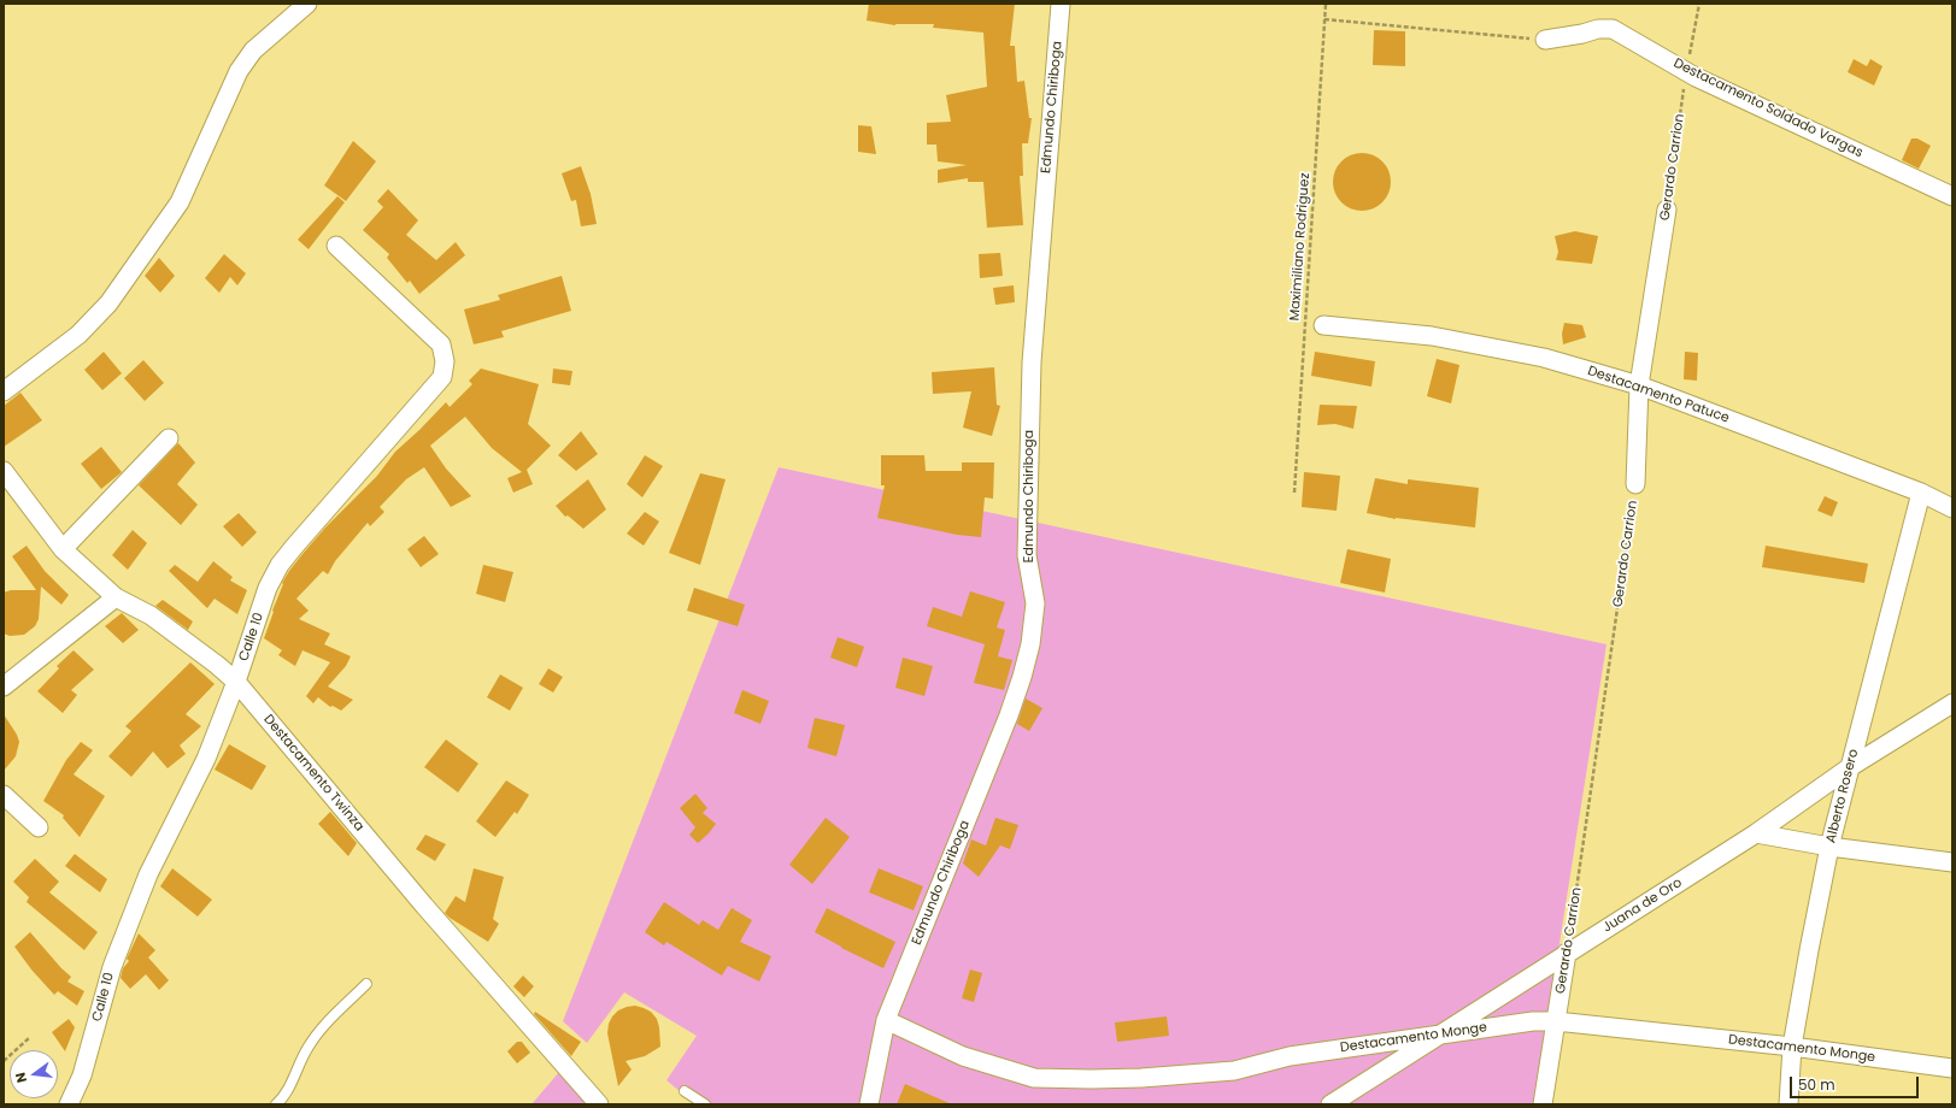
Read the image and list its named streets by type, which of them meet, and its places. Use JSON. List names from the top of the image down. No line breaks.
{"streets":{"street":["Edmundo Chiriboga","Destacamento Soldado Vargas","Gerardo Carrion","Destacamento Patuce","Calle 10","Destacamento Twinza","Alberto Rosero","Juana de Oro","Destacamento Monge"],"path":["Maximiliano Rodriguez"]},"crossings":[["Edmundo Chiriboga","Destacamento Monge"],["Destacamento Soldado Vargas","Gerardo Carrion"],["Gerardo Carrion","Destacamento Patuce"],["Gerardo Carrion","Juana de Oro"],["Gerardo Carrion","Destacamento Monge"],["Destacamento Patuce","Alberto Rosero"],["Calle 10","Destacamento Twinza"],["Alberto Rosero","Juana de Oro"],["Alberto Rosero","Destacamento Monge"],["Juana de Oro","Destacamento Monge"]],"scale_bar":"50 m","north":"left"}
